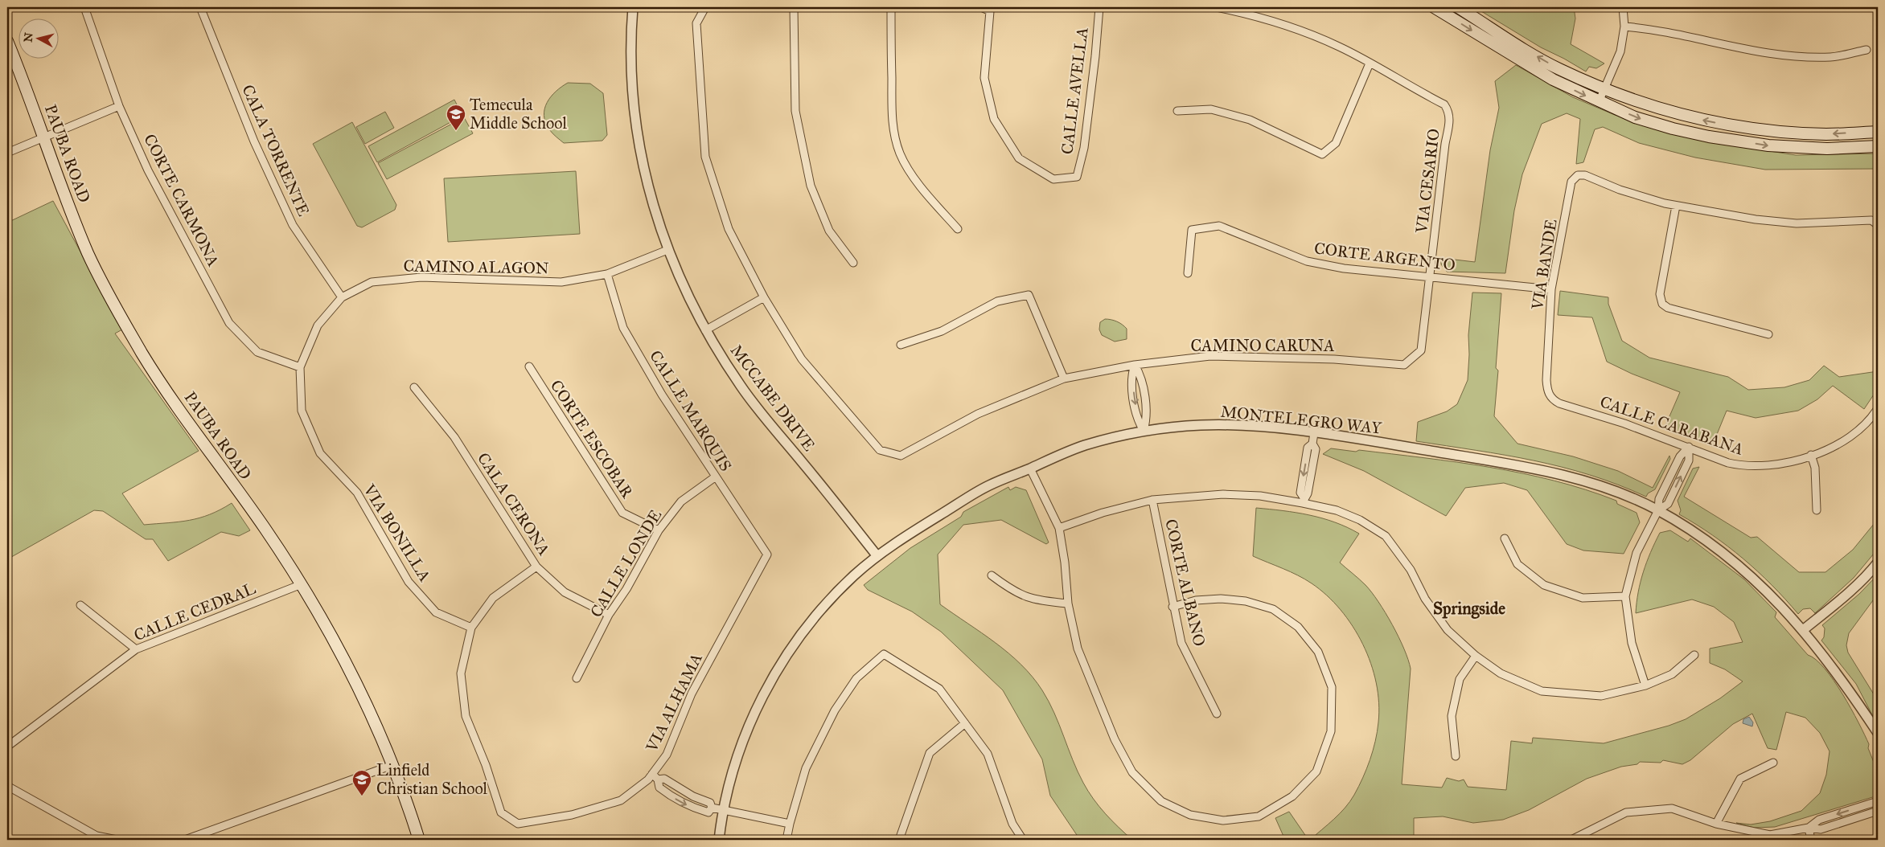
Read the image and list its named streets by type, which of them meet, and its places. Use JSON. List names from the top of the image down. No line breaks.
{"streets":{"main road":["PAUBA ROAD"],"street":["CALLE AVELLA","CALA TORRENTE","VIA CESARIO","CORTE CARMONA","CORTE ARGENTO","VIA BANDE","CAMINO ALAGON","CAMINO CARUNA","MCCABE DRIVE","CALLE MARQUIS","MONTELEGRO WAY","CALLE CARABANA","CORTE ESCOBAR","CALA CERONA","VIA BONILLA","CALLE LONDE","CORTE ALBANO","CALLE CEDRAL","VIA ALHAMA"]},"crossings":[["CALA TORRENTE","CAMINO ALAGON"],["PAUBA ROAD","CALLE CEDRAL"],["VIA CESARIO","CORTE ARGENTO"],["VIA CESARIO","CAMINO CARUNA"],["CORTE CARMONA","CAMINO ALAGON"],["CORTE CARMONA","VIA BONILLA"],["CORTE ARGENTO","VIA BANDE"],["VIA BANDE","CALLE CARABANA"],["CAMINO ALAGON","MCCABE DRIVE"],["CAMINO ALAGON","CALLE MARQUIS"],["CAMINO ALAGON","VIA BONILLA"],["MCCABE DRIVE","MONTELEGRO WAY"],["CALLE MARQUIS","CALLE LONDE"],["CALLE MARQUIS","VIA ALHAMA"],["CORTE ESCOBAR","CALLE LONDE"],["CALA CERONA","CALLE LONDE"],["VIA BONILLA","VIA ALHAMA"]],"districts":["Springside"],"places":{"school or university":["Temecula Middle School","Linfield Christian School"]},"north":"left"}
